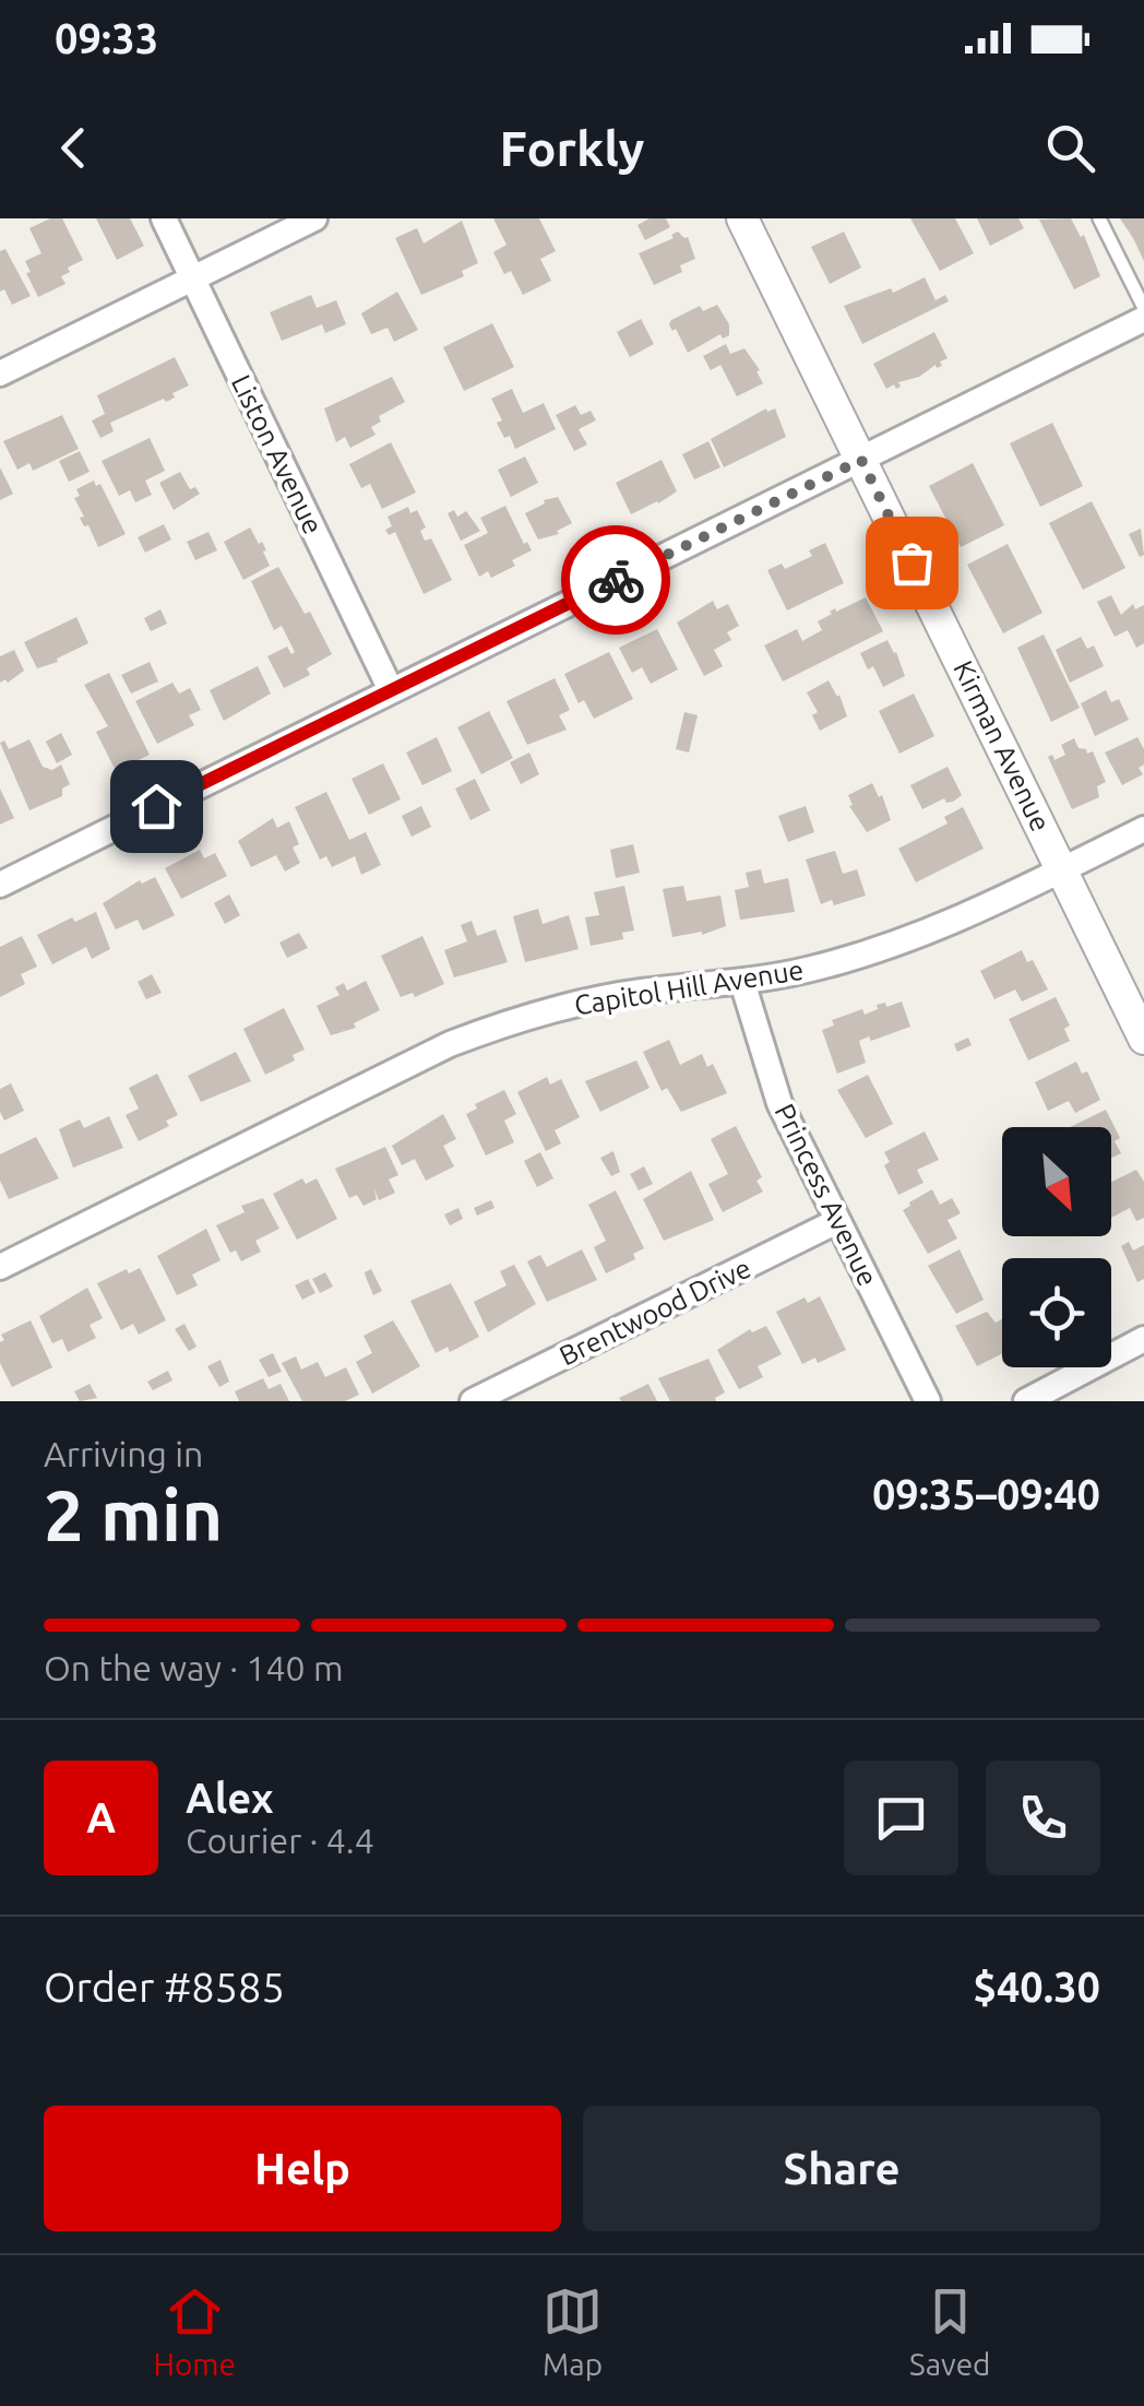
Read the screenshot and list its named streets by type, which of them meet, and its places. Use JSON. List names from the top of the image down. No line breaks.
{"streets":{"street":["Liston Avenue","Kirman Avenue","Capitol Hill Avenue","Princess Avenue","Brentwood Drive"]},"crossings":[["Kirman Avenue","Capitol Hill Avenue"],["Capitol Hill Avenue","Princess Avenue"],["Princess Avenue","Brentwood Drive"]],"north":"bottom right","page":{"status":"09:33","header":"Forkly","heading":["2 min","Arriving in","09:35–09:40"],"panel":["Alex","Courier · 4.4","Order #8585","$40.30"],"bar":"On the way · 140 m","round":"A","buttons":["Help","Share"],"tabs":["Home","Map","Saved"]}}
